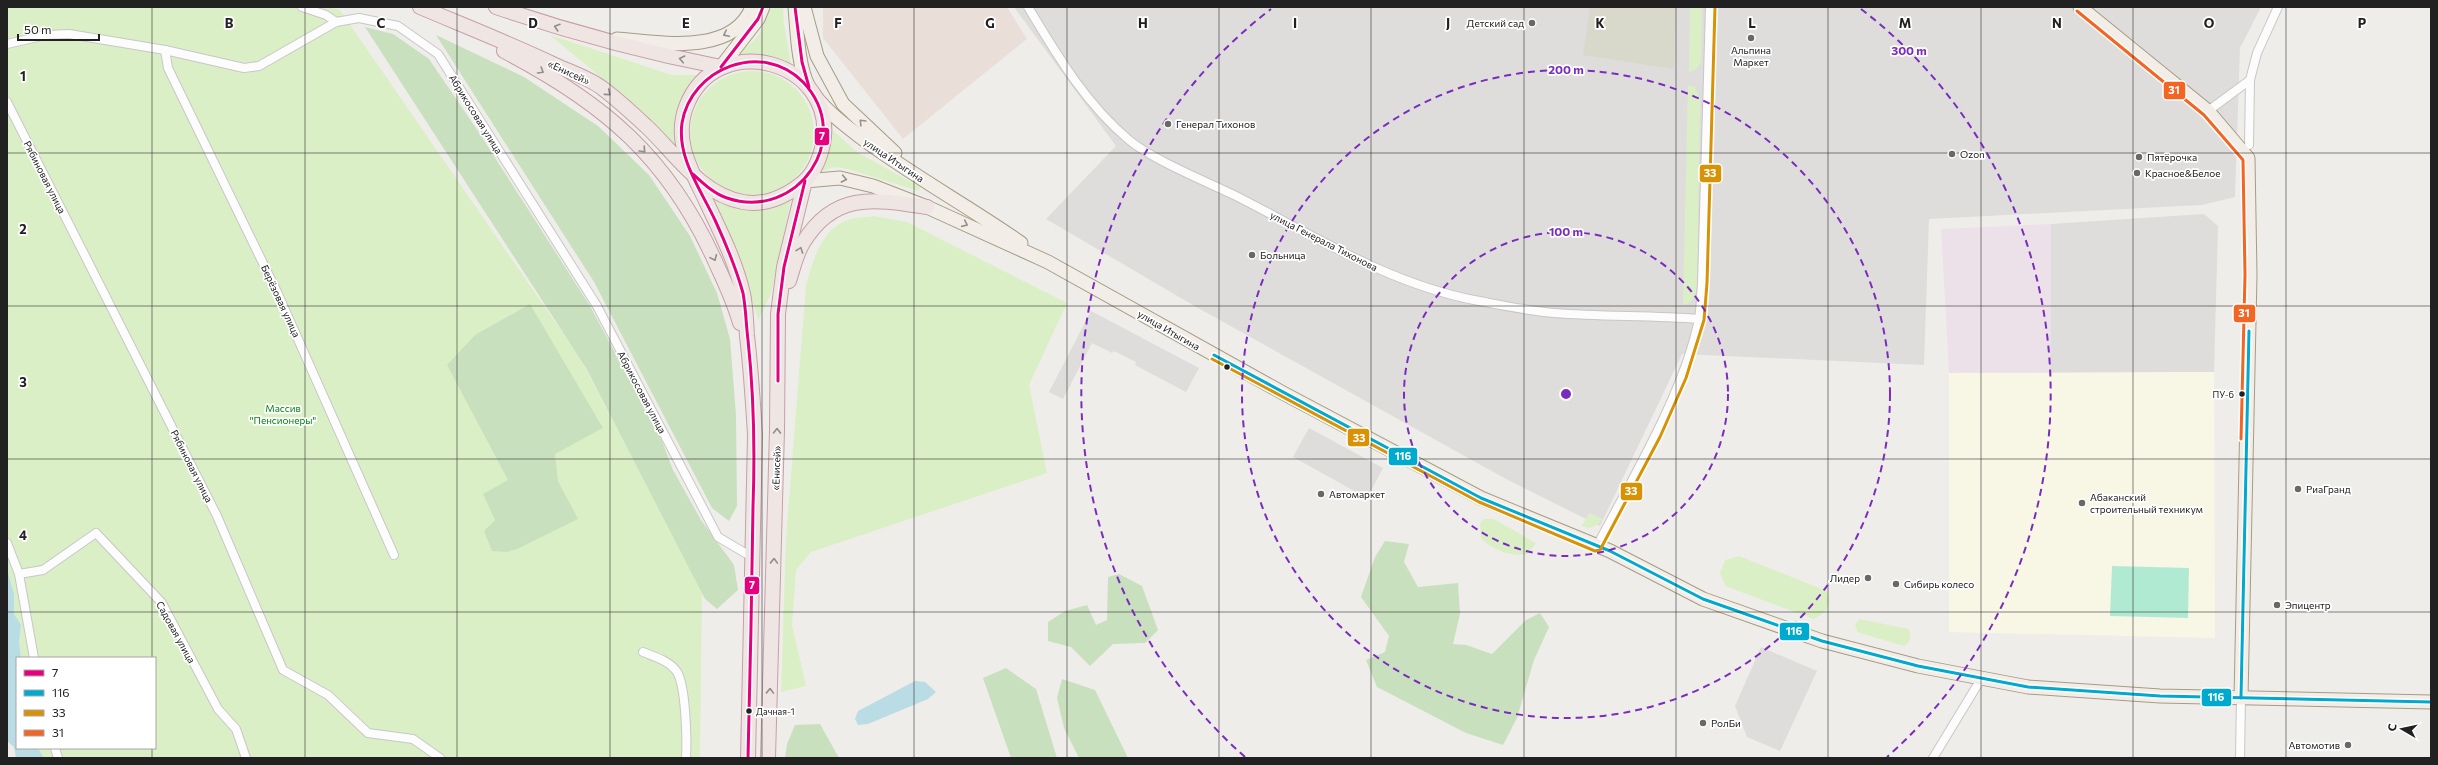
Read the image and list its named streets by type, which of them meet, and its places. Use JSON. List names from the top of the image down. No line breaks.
{"streets":{"highway":["«Енисей»"],"main road":["улица Итыгина"],"street":["Абрикосовая улица","Рябиновая улица","улица Генерала Тихонова","Берёзовая улица","Садовая улица"]},"crossings":[["«Енисей»","улица Итыгина"],["Абрикосовая улица","Берёзовая улица"]],"parks":["Массив \"Пенсионеры\""],"places":["Детский сад","Альпина Маркет","Генерал Тихонов","Ozon","Пятёрочка","Красное&Белое","Больница","ПУ-6","РиаГранд","Автомаркет","Абаканский строительный техникум","Лидер","Сибирь колесо","Эпицентр","Дачная-1","РолБи","Автомотив"],"lines":["transit line 7","transit line 33","transit line 31","transit line 116"],"legend":["7","116","33","31"],"scale_bar":"50 m","north":"left","grid":{"columns":["B","C","D","E","F","G","H","I","J","K","L","M","N","O","P"],"rows":["1","2","3","4"]},"rings":["300 m","200 m","100 m"]}
